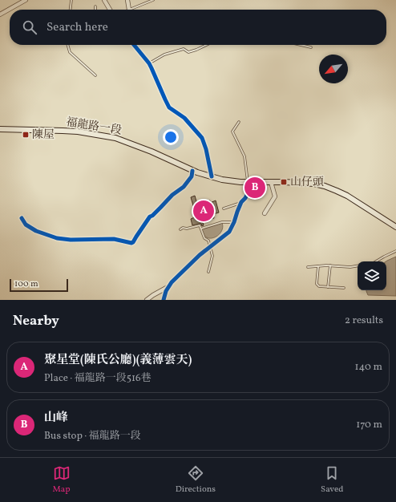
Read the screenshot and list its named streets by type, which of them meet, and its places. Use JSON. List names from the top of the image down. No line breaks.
{"streets":{"main road":["福龍路一段"]},"places":{"transit":["陳屋","山仔頭"]},"scale_bar":"100 m","north":"bottom left","page":{"search":"Search here","pins":["B","A"],"scale":"100 m","heading":["Nearby","2 results"],"list":[{"mark":"A","name":"聚星堂(陳氏公廳)(義薄雲天)","note":"Place · 福龍路一段516巷","value":"140 m"},{"mark":"B","name":"山峰","note":"Bus stop · 福龍路一段","value":"170 m"}],"nav":["Map","Directions","Saved"]}}
